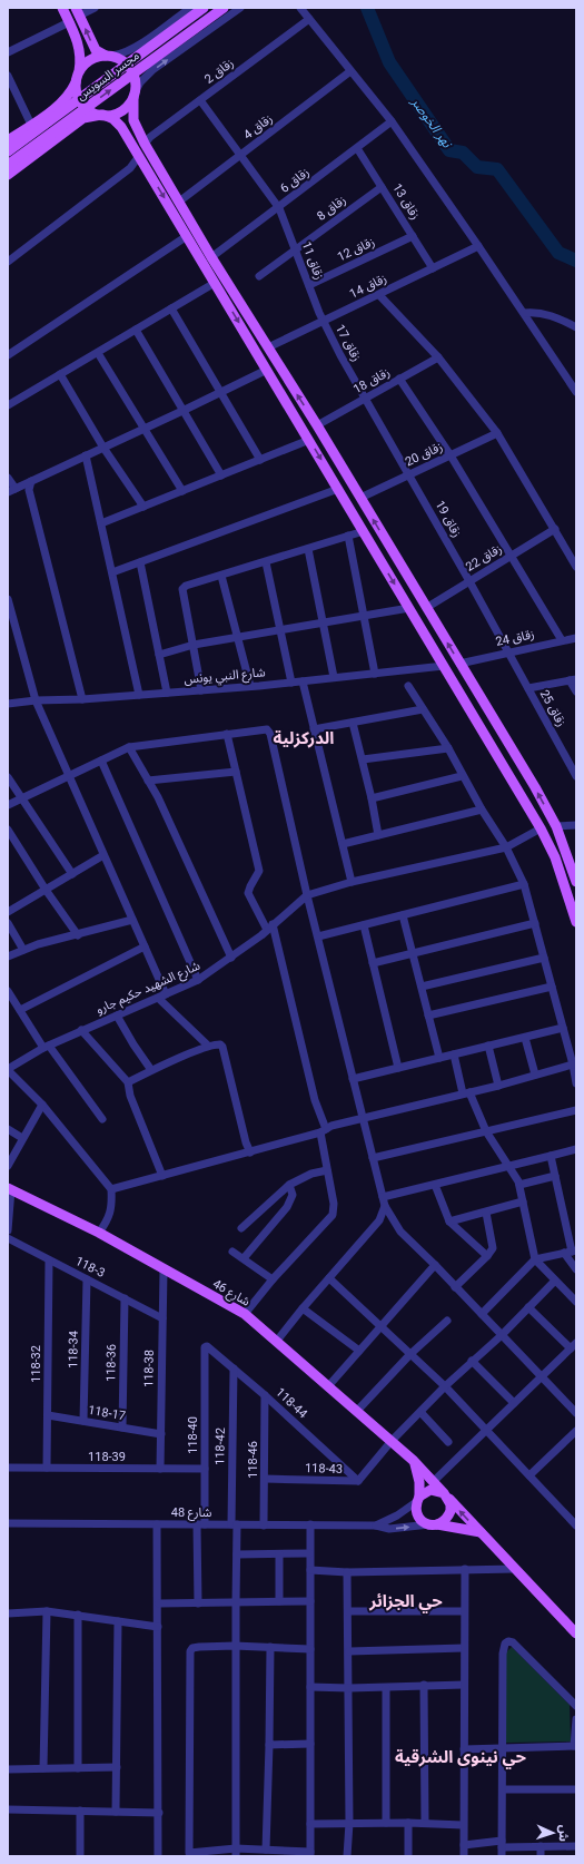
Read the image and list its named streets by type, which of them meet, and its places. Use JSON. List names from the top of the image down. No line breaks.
{"streets":{"main road":["مجسر السويس","شارع 46"],"street":["زقاق 2","زقاق 4","زقاق 6","زقاق 13","زقاق 8","زقاق 12","زقاق 11","زقاق 14","زقاق 17","زقاق 18","زقاق 20","زقاق 19","زقاق 22","زقاق 24","شارع النبي يونس","زقاق 25","شارع الشهيد حكيم جارو","118-3","118-34","118-36","118-32","118-38","118-44","118-17","118-40","118-42","118-39","118-46","118-43","شارع 48"]},"crossings":[["زقاق 2","زقاق 11"],["زقاق 4","زقاق 11"],["زقاق 6","زقاق 13"],["زقاق 6","زقاق 11"],["زقاق 13","زقاق 8"],["زقاق 13","زقاق 12"],["زقاق 13","زقاق 14"],["زقاق 8","زقاق 11"],["زقاق 12","زقاق 11"],["زقاق 11","زقاق 14"],["زقاق 11","زقاق 17"],["زقاق 14","زقاق 17"],["زقاق 17","زقاق 18"],["زقاق 17","زقاق 19"],["زقاق 18","زقاق 19"],["زقاق 20","زقاق 19"],["زقاق 19","زقاق 22"],["زقاق 19","زقاق 24"],["زقاق 19","زقاق 25"],["زقاق 24","زقاق 25"],["118-3","118-34"],["118-3","118-36"],["118-3","118-32"],["118-3","118-38"],["شارع 46","118-38"],["شارع 46","118-43"],["شارع 46","شارع 48"],["118-34","118-17"],["118-36","118-17"],["118-32","118-17"],["118-32","118-39"],["118-38","118-17"],["118-38","118-39"],["118-44","118-40"],["118-44","118-42"],["118-44","118-46"],["118-44","118-43"],["118-40","118-39"],["118-40","شارع 48"],["118-42","شارع 48"],["118-46","118-43"],["118-46","شارع 48"]],"districts":["الدركزلية","حي الجزائر","حي نينوى الشرقية"],"water":["نهر الخوصر"],"north":"right"}
